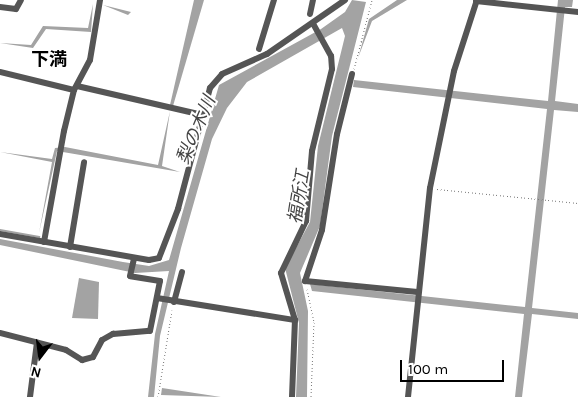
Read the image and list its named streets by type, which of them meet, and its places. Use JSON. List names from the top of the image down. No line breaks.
{"districts":["下満"],"water":["梨の木川","福所江"],"scale_bar":"100 m","north":"bottom"}
